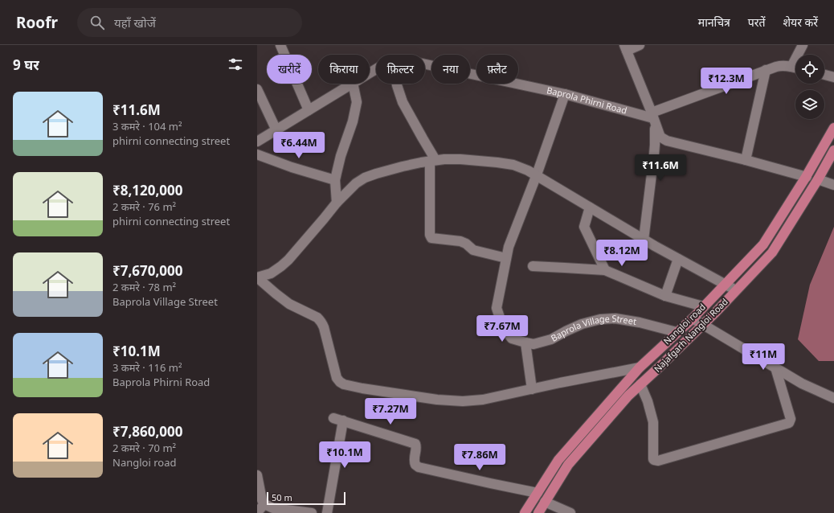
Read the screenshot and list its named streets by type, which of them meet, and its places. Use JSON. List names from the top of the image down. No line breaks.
{"streets":{"main road":["Nangloi road","Najafgarh Nangloi Road"],"street":["Baprola Phirni Road","Baprola Village Street"]},"crossings":[["Baprola Phirni Road","Baprola Village Street"],["Nangloi road","Baprola Village Street"]],"scale_bar":"50 m","page":{"header":"Roofr","search":"यहाँ खोजें","nav":["मानचित्र","परतें","शेयर करें"],"heading":"9 घर","chip":["खरीदें","किराया","फ़िल्टर","नया","फ़्लैट"],"price":["₹12.3M","₹6.44M","₹11.6M","₹8.12M","₹7.67M","₹11M","₹7.27M","₹10.1M","₹7.86M"],"list":[{"name":"₹11.6M","note":"3 कमरे · 104 m² · phirni connecting street"},{"name":"₹8,120,000","note":"2 कमरे · 76 m² · phirni connecting street"},{"name":"₹7,670,000","note":"2 कमरे · 78 m² · Baprola Village Street"},{"name":"₹10.1M","note":"3 कमरे · 116 m² · Baprola Phirni Road"},{"name":"₹7,860,000","note":"2 कमरे · 70 m² · Nangloi road"}],"scale":"50 m"}}
